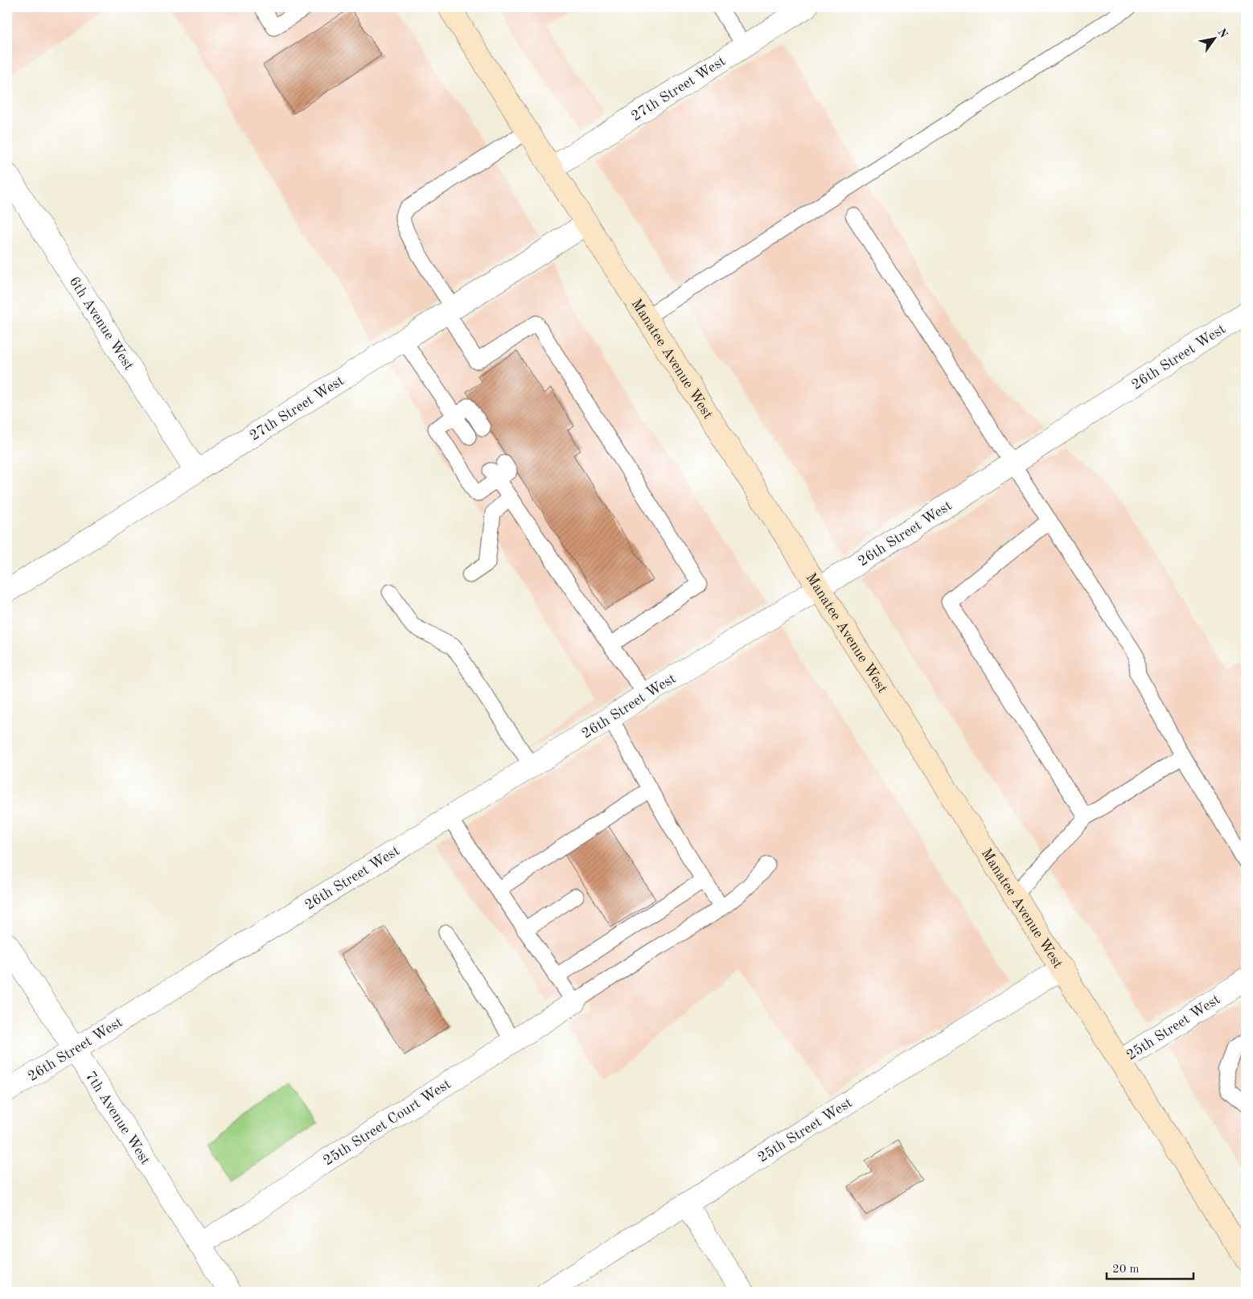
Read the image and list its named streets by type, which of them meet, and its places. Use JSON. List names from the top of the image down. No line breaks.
{"streets":{"main road":["Manatee Avenue West"],"street":["27th Street West","6th Avenue West","26th Street West","25th Street West","7th Avenue West","25th Street Court West"]},"crossings":[["27th Street West","6th Avenue West"],["27th Street West","Manatee Avenue West"],["26th Street West","Manatee Avenue West"],["26th Street West","7th Avenue West"],["Manatee Avenue West","25th Street West"],["7th Avenue West","25th Street Court West"]],"scale_bar":"20 m","north":"top right"}
